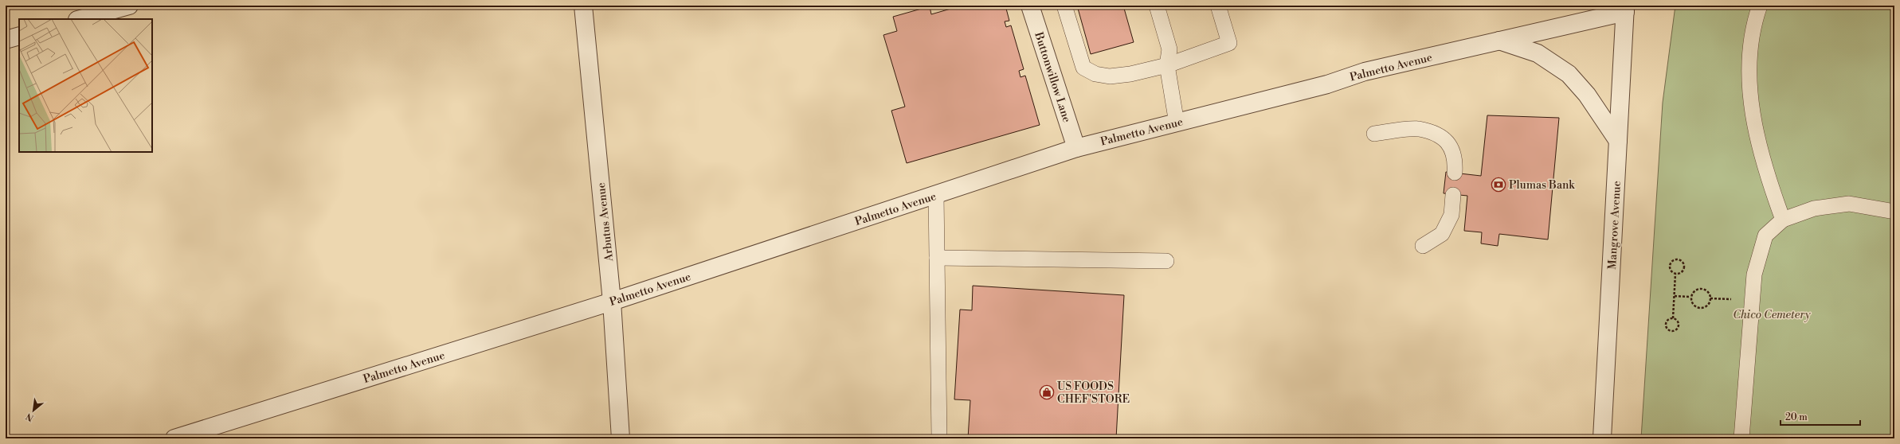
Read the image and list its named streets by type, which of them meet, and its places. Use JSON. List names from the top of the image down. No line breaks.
{"streets":{"street":["Palmetto Avenue","Buttonwillow Lane","Arbutus Avenue","Mangrove Avenue"]},"crossings":[["Palmetto Avenue","Buttonwillow Lane"],["Palmetto Avenue","Arbutus Avenue"],["Palmetto Avenue","Mangrove Avenue"]],"parks":["Chico Cemetery"],"places":{"bank":["Plumas Bank"],"shop":["US FOODS CHEF'STORE"]},"scale_bar":"20 m","north":"bottom left"}
